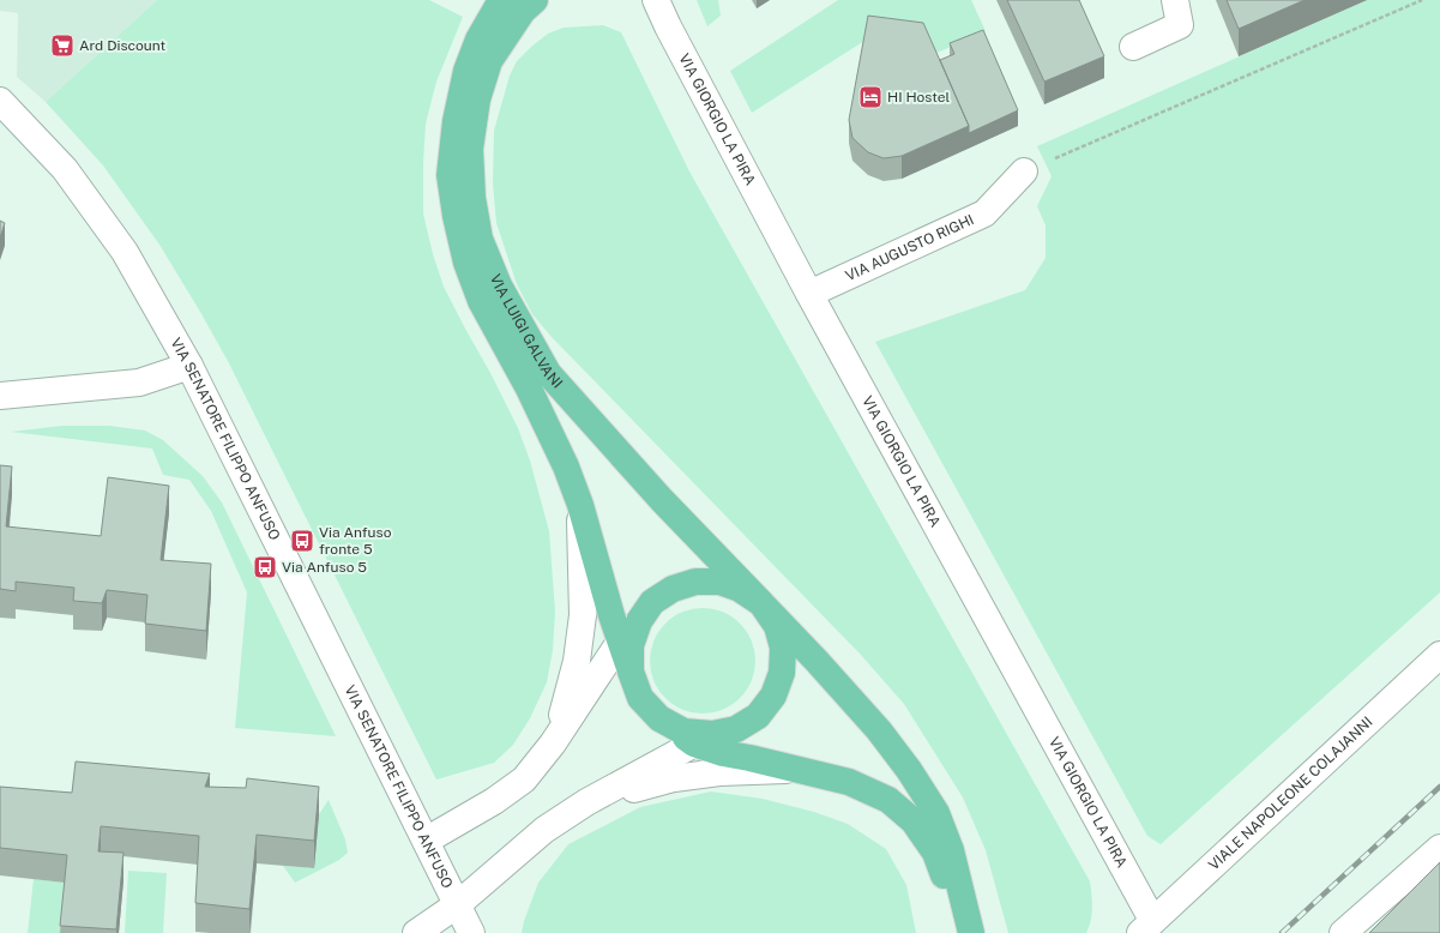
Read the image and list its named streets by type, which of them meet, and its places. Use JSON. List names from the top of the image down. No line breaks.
{"streets":{"main road":["VIA LUIGI GALVANI"],"street":["VIA GIORGIO LA PIRA","VIA AUGUSTO RIGHI","VIA SENATORE FILIPPO ANFUSO","VIALE NAPOLEONE COLAJANNI"]},"crossings":[["VIA GIORGIO LA PIRA","VIA AUGUSTO RIGHI"],["VIA GIORGIO LA PIRA","VIALE NAPOLEONE COLAJANNI"]],"places":{"supermarket":["Ard Discount"],"hotel":["HI Hostel"],"bus stop":["Via Anfuso fronte 5","Via Anfuso 5"]}}
